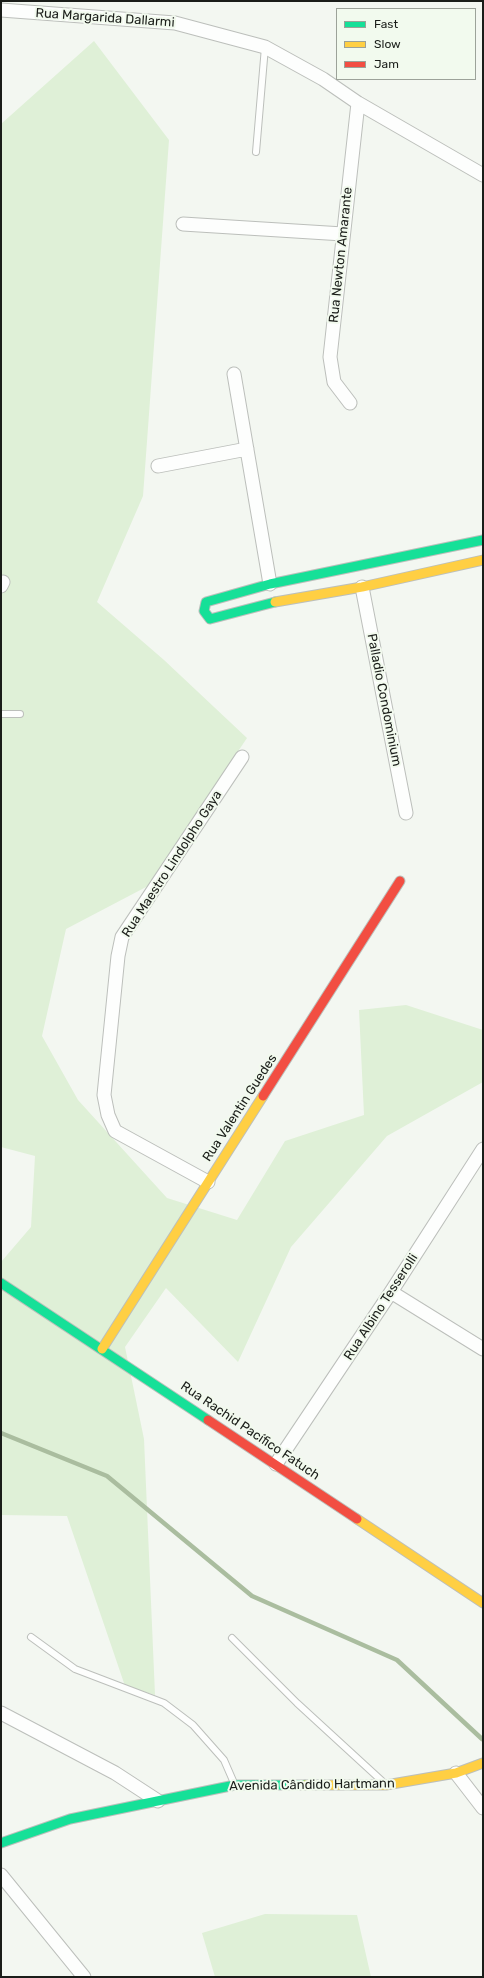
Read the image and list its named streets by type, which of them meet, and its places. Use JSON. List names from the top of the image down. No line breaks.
{"streets":{"street":["Rua Margarida Dallarmi","Rua Newton Amarante","Palladio Condominium","Rua Maestro Lindolpho Gaya","Rua Valentin Guedes","Rua Albino Tesserolli","Rua Rachid Pacífico Fatuch","Avenida Cândido Hartmann"]},"crossings":[["Rua Margarida Dallarmi","Rua Newton Amarante"],["Rua Maestro Lindolpho Gaya","Rua Valentin Guedes"],["Rua Valentin Guedes","Rua Rachid Pacífico Fatuch"],["Rua Albino Tesserolli","Rua Rachid Pacífico Fatuch"]],"legend":["Fast","Slow","Jam"]}
